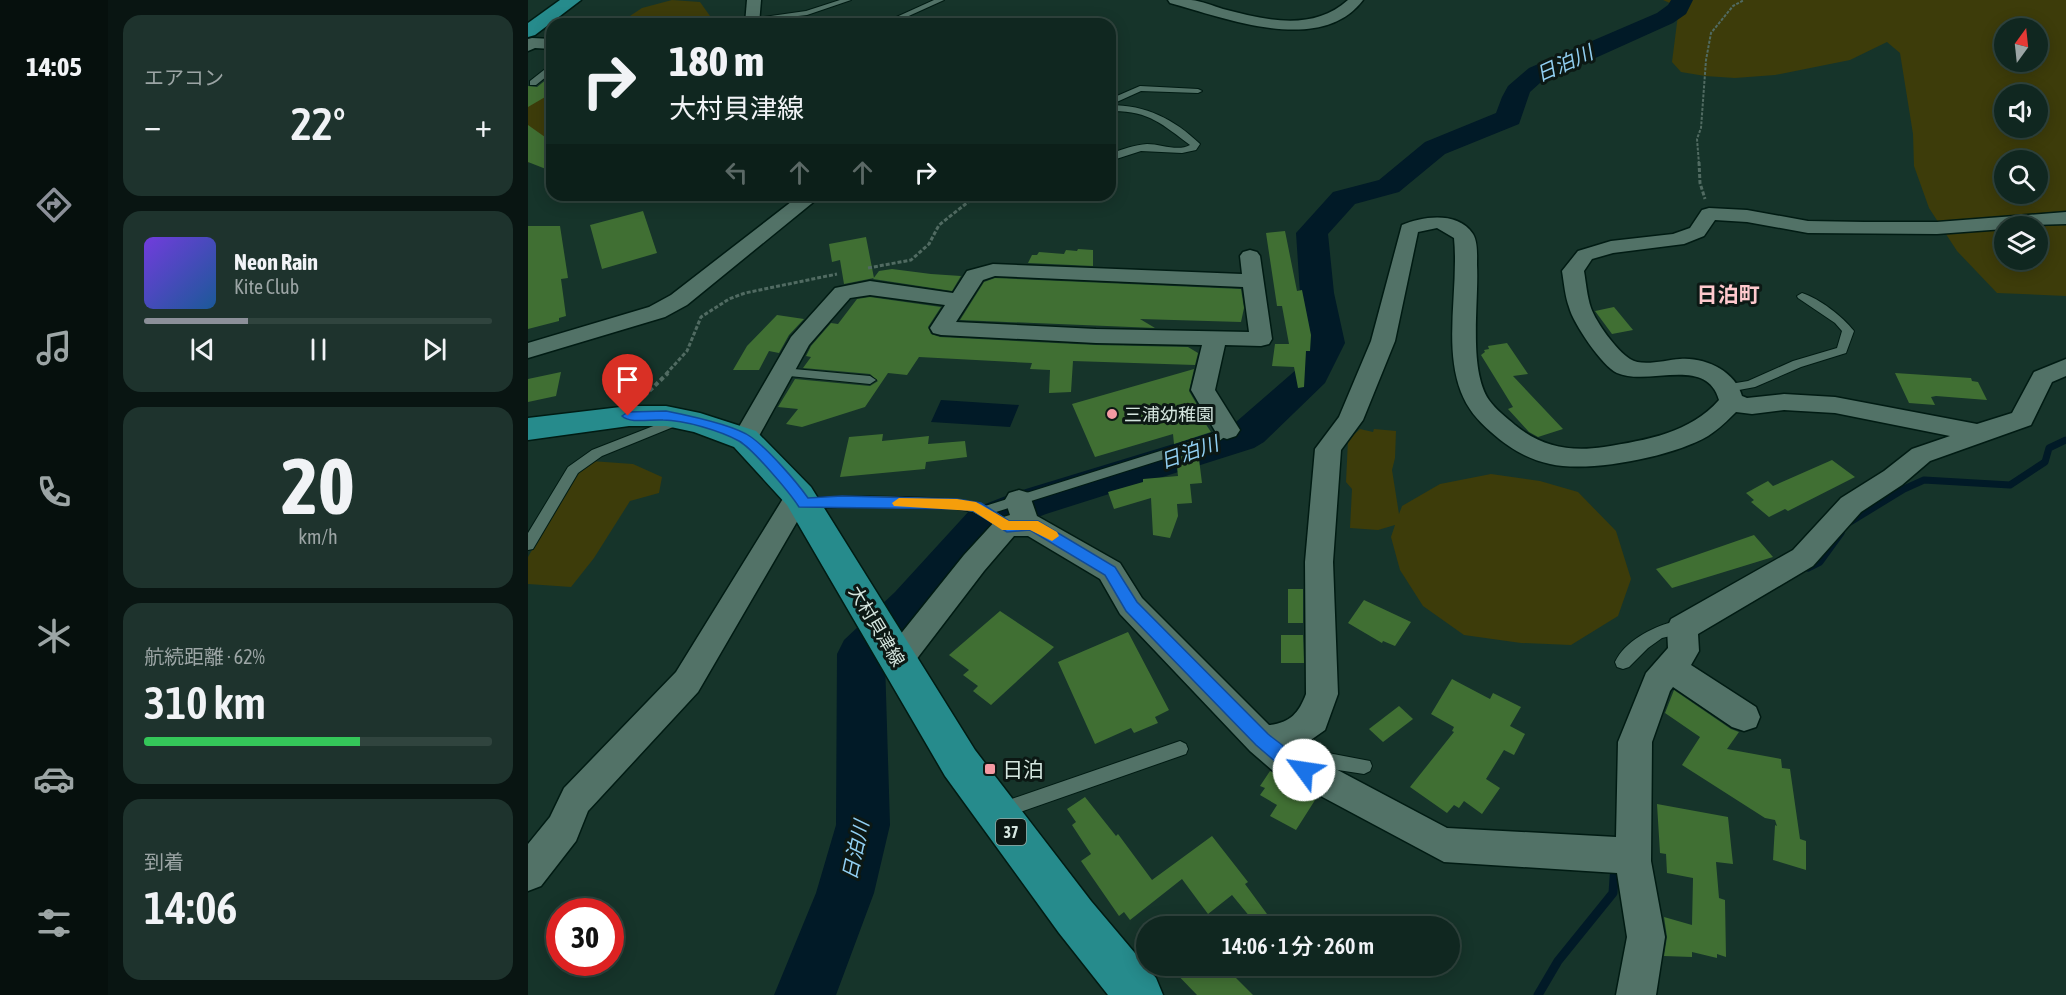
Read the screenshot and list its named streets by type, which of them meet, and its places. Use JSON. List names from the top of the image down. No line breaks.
{"streets":{"main road":["大村貝津線","37"]},"districts":["日泊町"],"water":["日泊川"],"places":{"other":["三浦幼稚園"],"transit":["日泊"]},"north":"top","page":{"tabs":"14:05","tile":["エアコン",["20","km/h"],["航続距離 · 62%","310 km"],["到着","14:06"]],"turn":["180 m","大村貝津線"],"heat":["−","22°","+"],"song":["Neon Rain","Kite Club"],"limit":"30","trip":"14:06 · 1 分 · 260 m"}}
